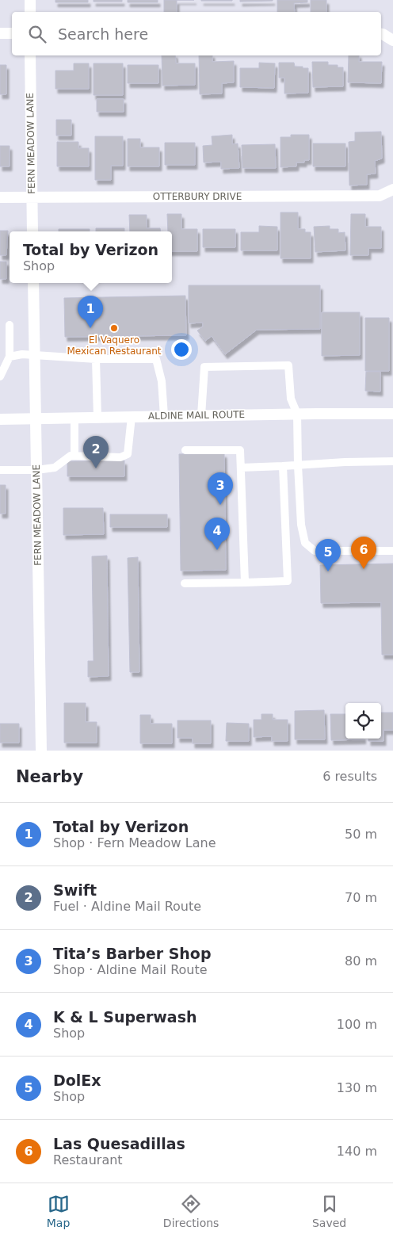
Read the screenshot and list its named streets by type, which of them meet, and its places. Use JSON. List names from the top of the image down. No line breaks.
{"streets":{"street":["FERN MEADOW LANE","OTTERBURY DRIVE","ALDINE MAIL ROUTE"]},"crossings":[["FERN MEADOW LANE","OTTERBURY DRIVE"],["FERN MEADOW LANE","ALDINE MAIL ROUTE"]],"places":["El Vaquero Mexican Restaurant"],"page":{"search":"Search here","popup":["Total by Verizon","Shop"],"pins":["1","2","3","4","6","5"],"heading":["Nearby","6 results"],"list":[{"mark":"1","name":"Total by Verizon","note":"Shop · Fern Meadow Lane","value":"50 m"},{"mark":"2","name":"Swift","note":"Fuel · Aldine Mail Route","value":"70 m"},{"mark":"3","name":"Tita’s Barber Shop","note":"Shop · Aldine Mail Route","value":"80 m"},{"mark":"4","name":"K & L Superwash","note":"Shop","value":"100 m"},{"mark":"5","name":"DolEx","note":"Shop","value":"130 m"},{"mark":"6","name":"Las Quesadillas","note":"Restaurant","value":"140 m"}],"nav":["Map","Directions","Saved"]}}
